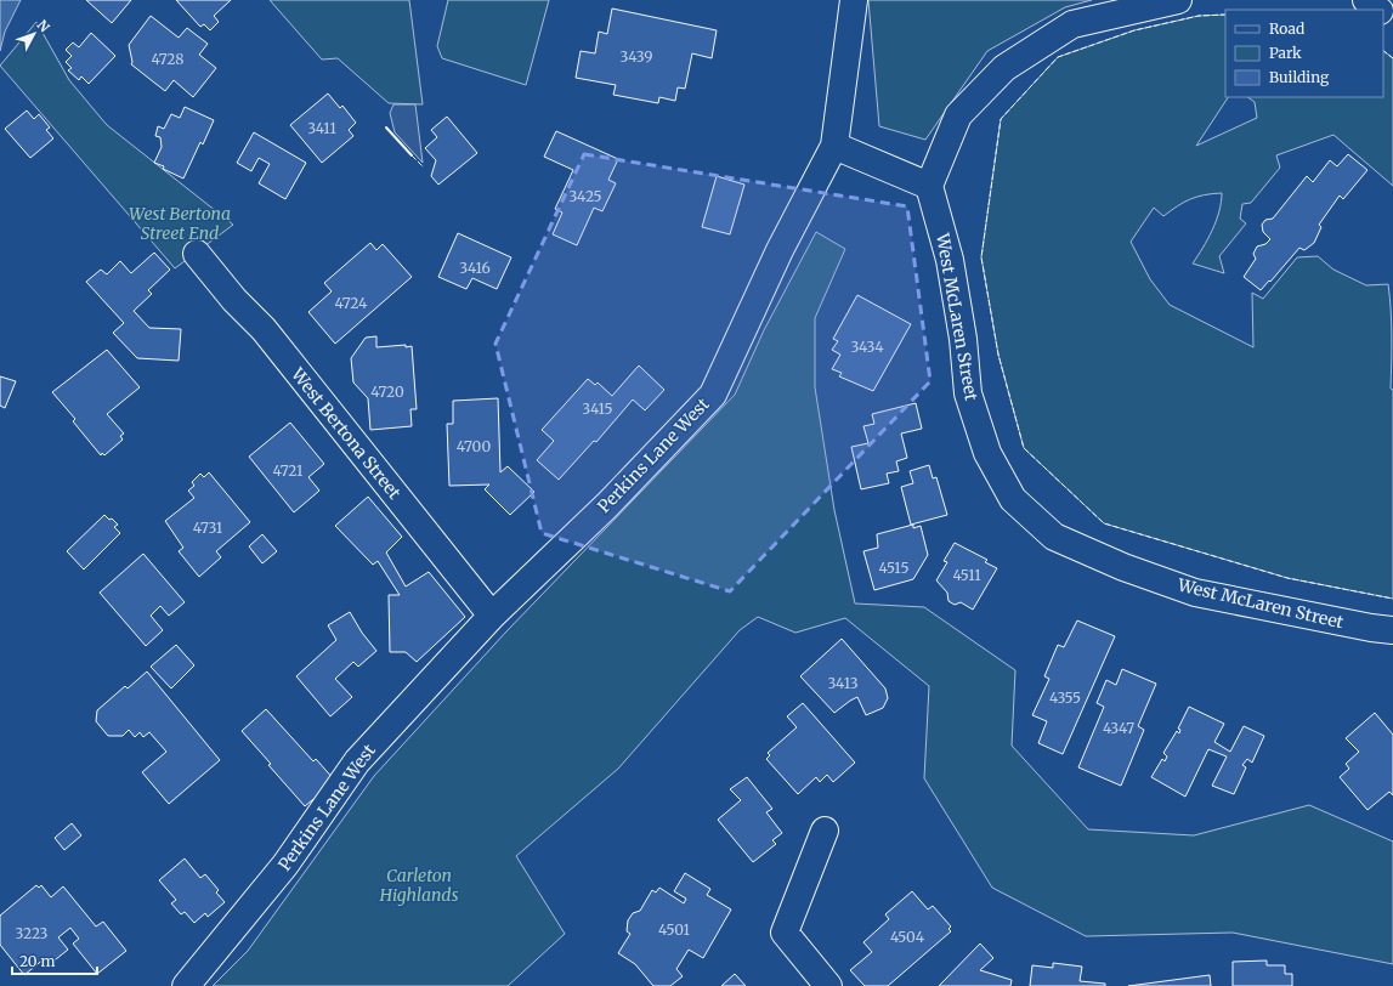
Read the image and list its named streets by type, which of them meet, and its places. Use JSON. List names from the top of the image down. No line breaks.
{"streets":{"street":["West McLaren Street","West Bertona Street","Perkins Lane West"]},"crossings":[["West Bertona Street","Perkins Lane West"]],"parks":["West Bertona Street End","Carleton Highlands"],"house_numbers":["3439","4728","3411","3425","3416","4724","3434","4720","3415","4700","4721","4731","4515","4511","3413","4355","4347","4501","3223","4504"],"legend":["Road","Park","Building"],"scale_bar":"20 m","north":"top right"}
